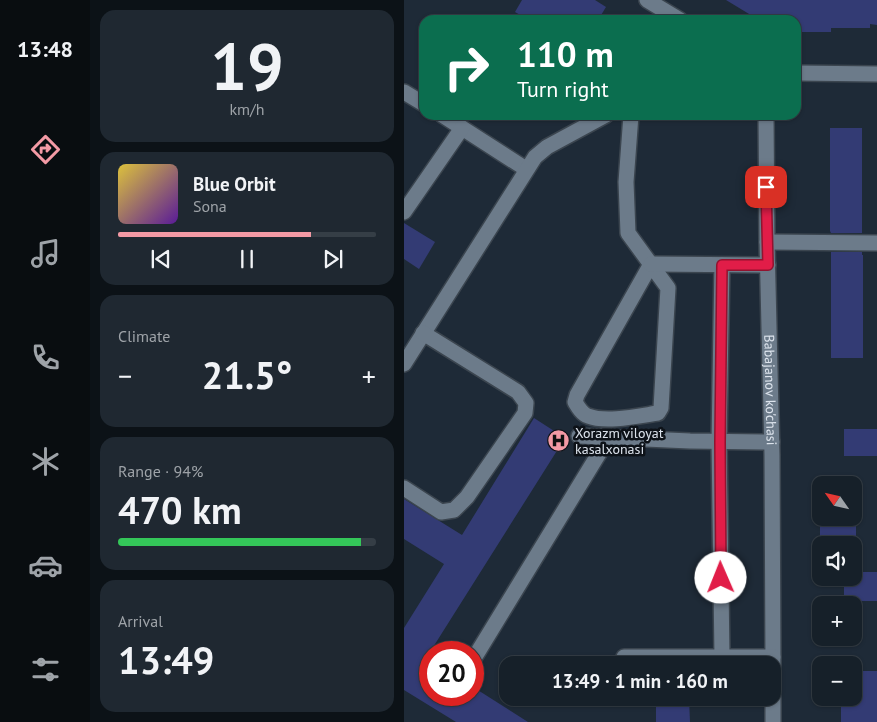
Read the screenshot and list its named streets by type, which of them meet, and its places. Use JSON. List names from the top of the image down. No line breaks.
{"streets":{"street":["Babajanov ko'chasi"]},"places":{"hospital":["Xorazm viloyat kasalxonasi"]},"north":"top left","page":{"tabs":"13:48","tile":[["19","km/h"],"Climate",["Range · 94%","470 km"],["Arrival","13:49"]],"turn":["110 m","Turn right"],"song":["Blue Orbit","Sona"],"heat":["−","21.5°","+"],"map_buttons":["+","−"],"limit":"20","trip":"13:49 · 1 min · 160 m"}}
